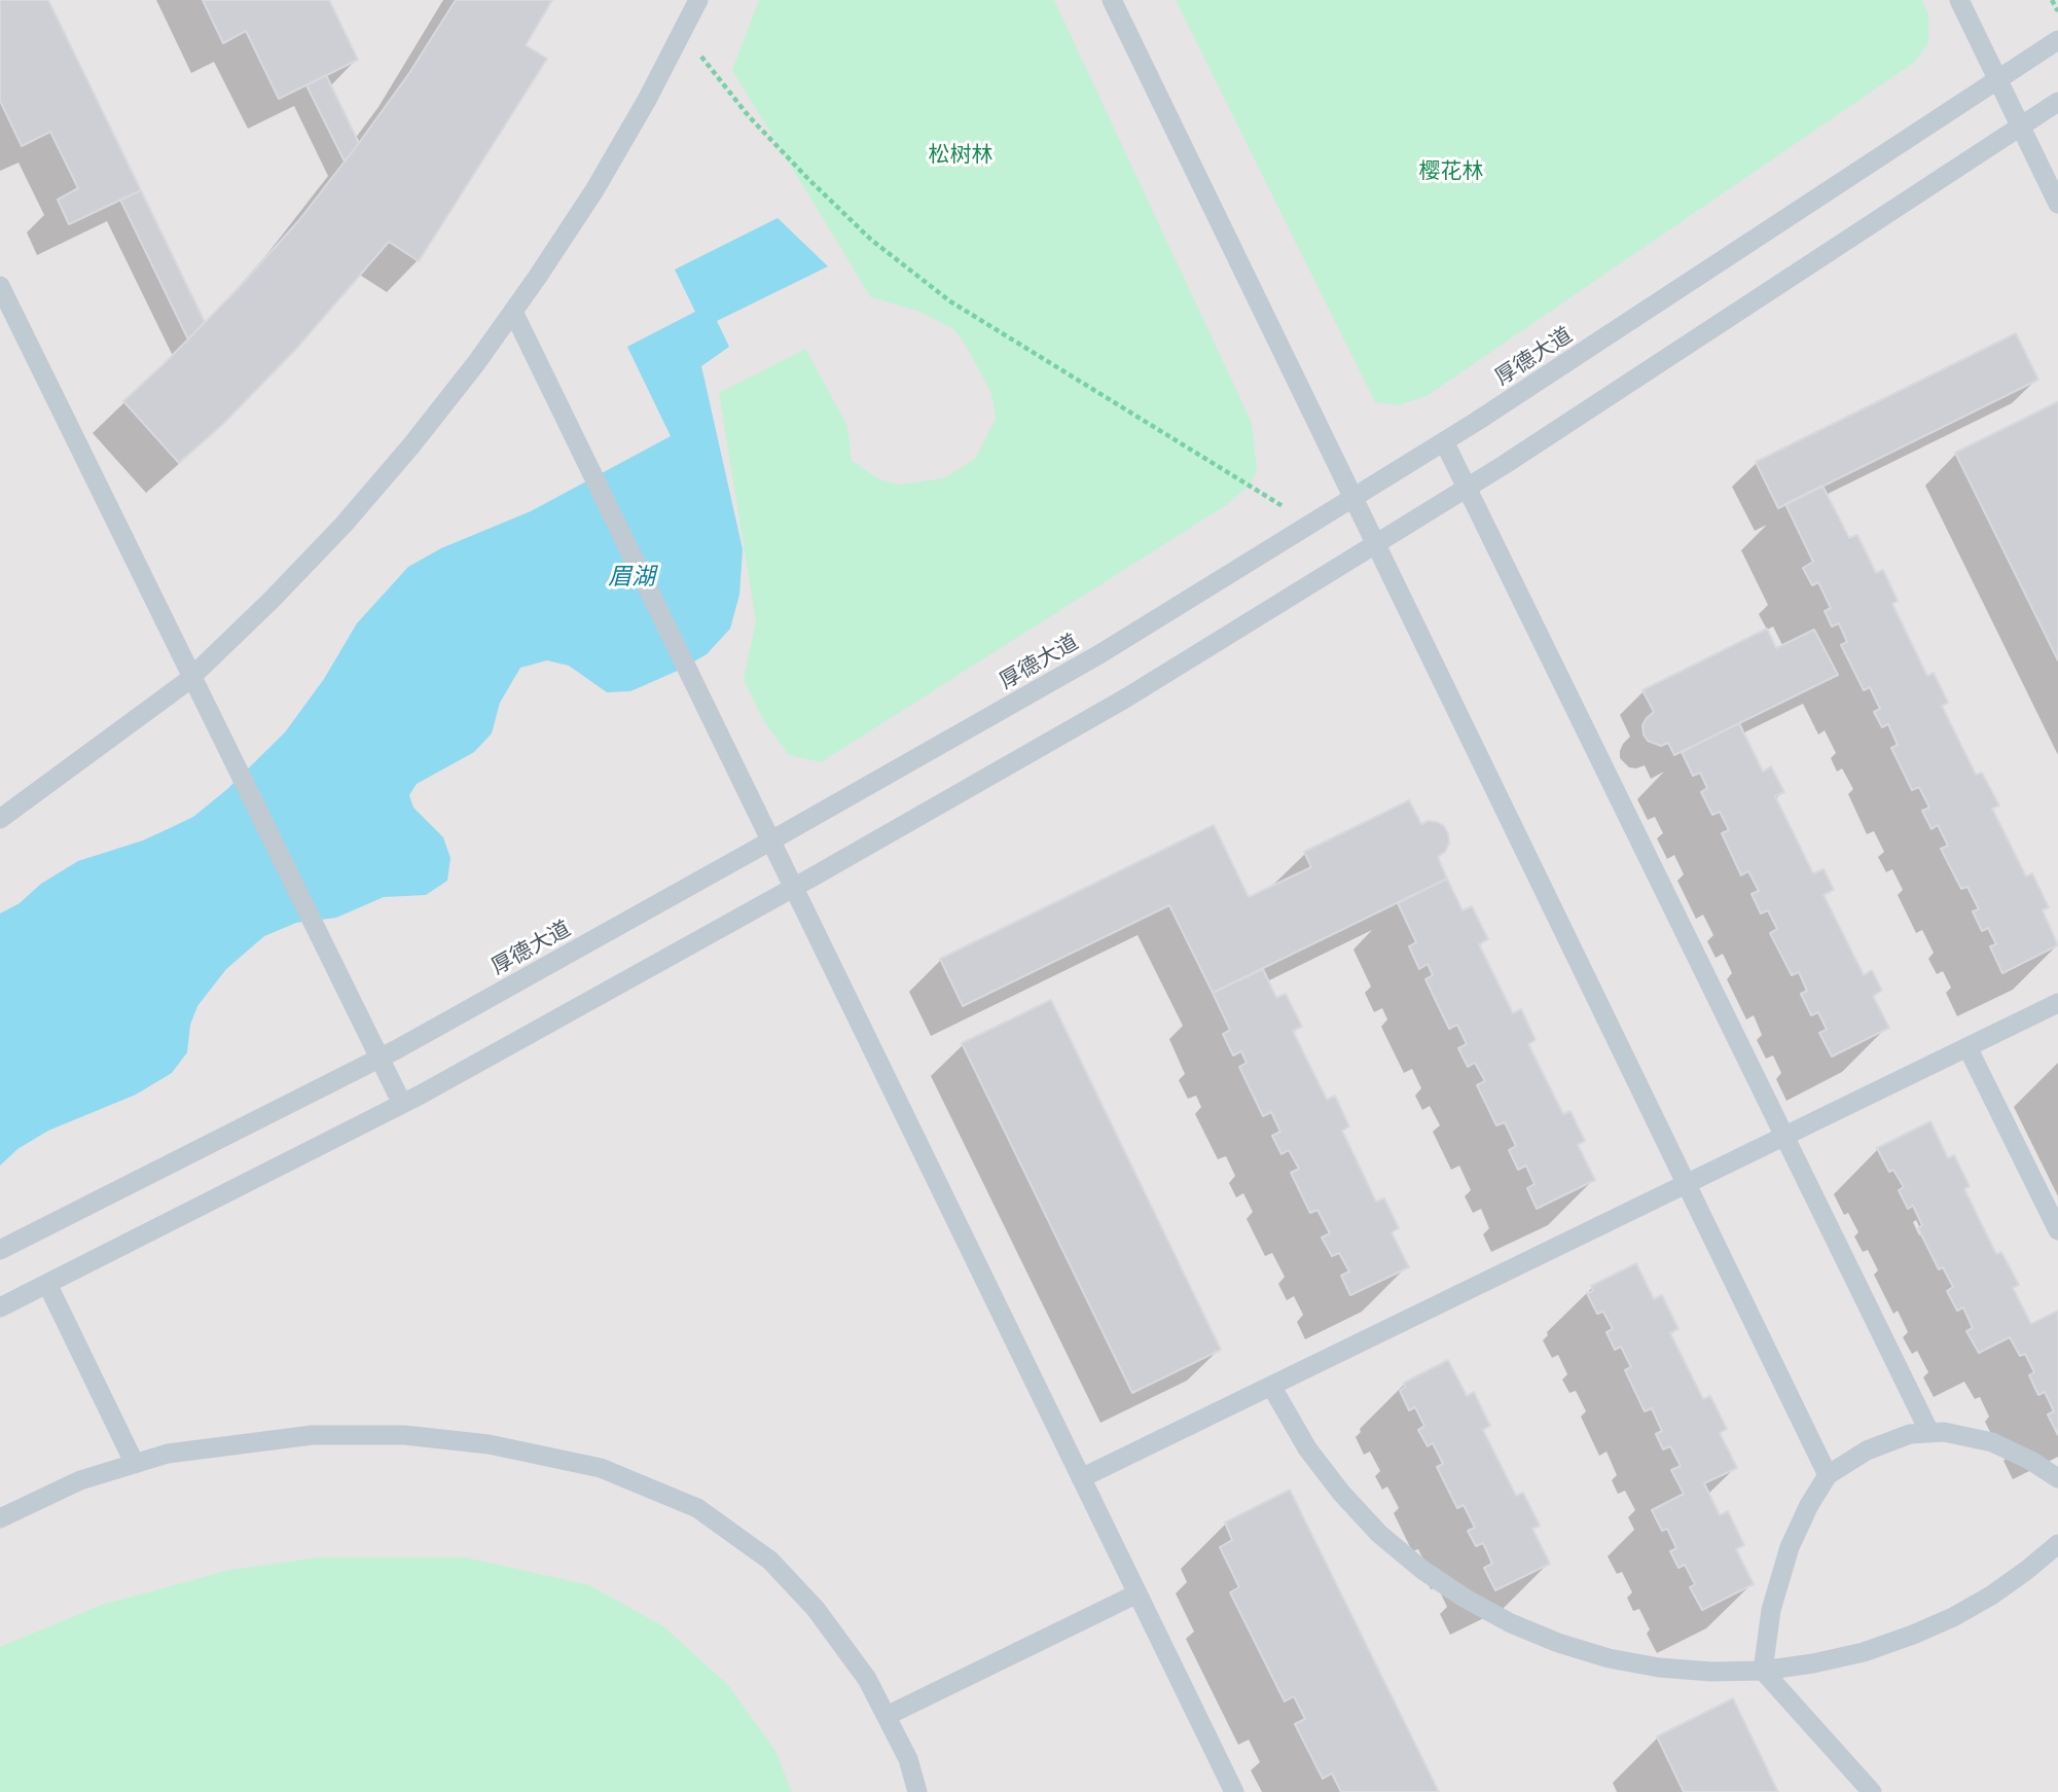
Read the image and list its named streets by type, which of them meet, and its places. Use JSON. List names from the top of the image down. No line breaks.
{"streets":{"lane":["厚德大道"]},"water":["眉湖"],"parks":["松树林","樱花林"]}
